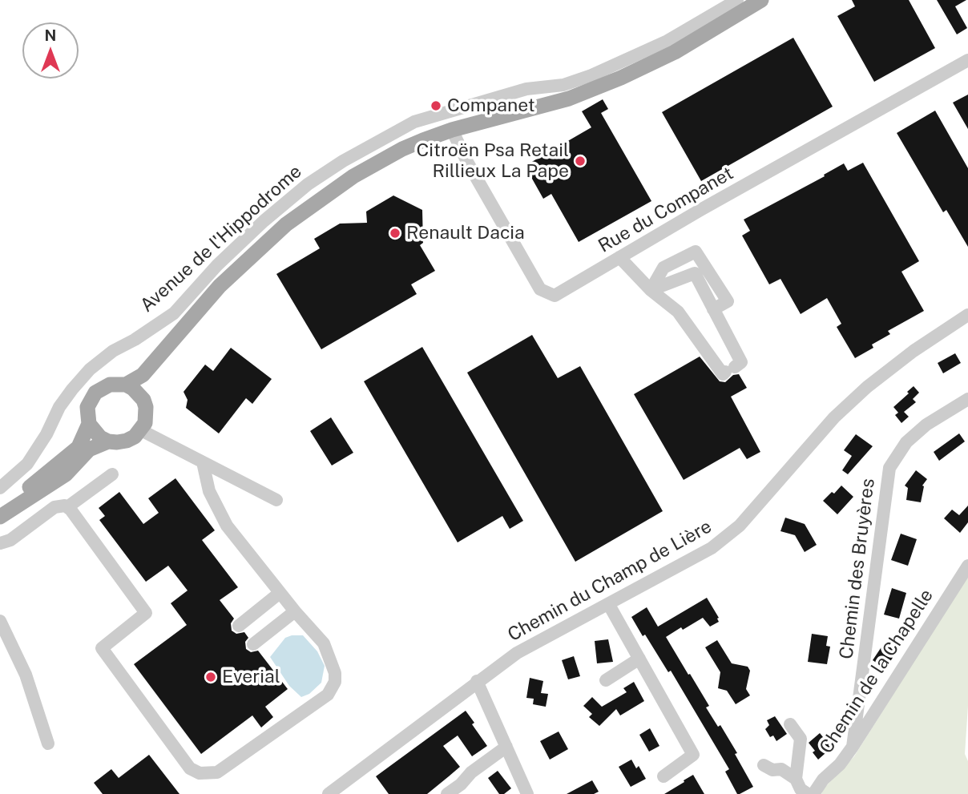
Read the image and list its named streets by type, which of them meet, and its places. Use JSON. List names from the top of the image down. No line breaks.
{"streets":{"main road":["Avenue de l'Hippodrome"],"street":["Rue du Companet","Chemin des Bruyères","Chemin du Champ de Lière","Chemin de la Chapelle"]},"crossings":[["Rue du Companet","Avenue de l'Hippodrome"],["Chemin des Bruyères","Chemin de la Chapelle"]],"places":["Companet","Citroën Psa Retail Rillieux La Pape","Renault Dacia","Everial"],"north":"top"}
